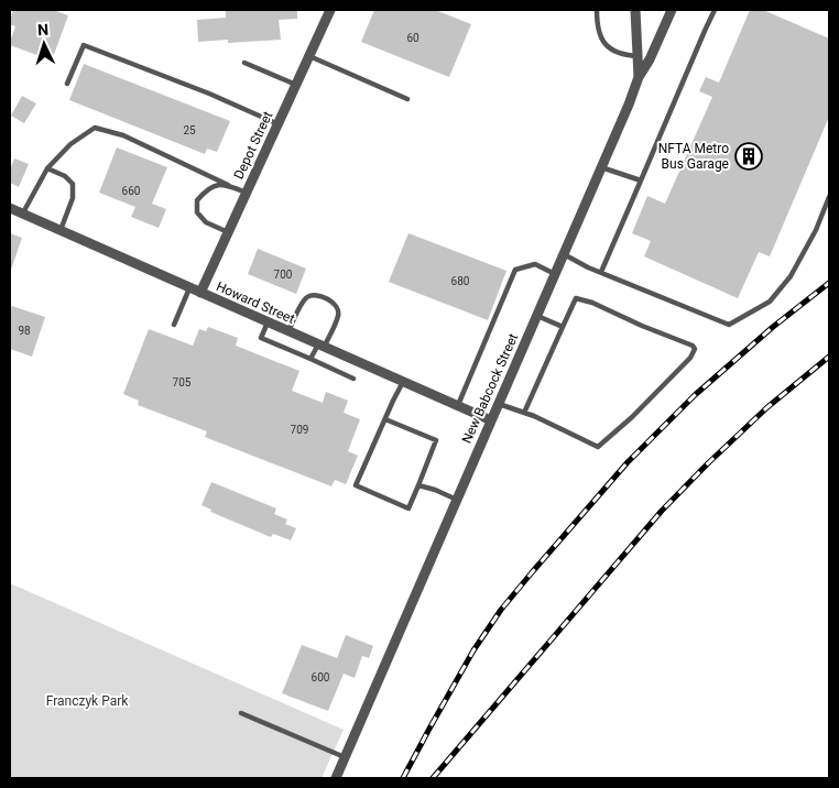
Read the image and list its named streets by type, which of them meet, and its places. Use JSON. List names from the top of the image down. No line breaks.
{"streets":{"street":["Depot Street","Howard Street","New Babcock Street"]},"crossings":[["Depot Street","Howard Street"],["Howard Street","New Babcock Street"]],"parks":["Franczyk Park"],"places":{"building":["NFTA Metro Bus Garage"]},"house_numbers":["60","25","660","700","680","98","705","709","600"],"north":"top"}
